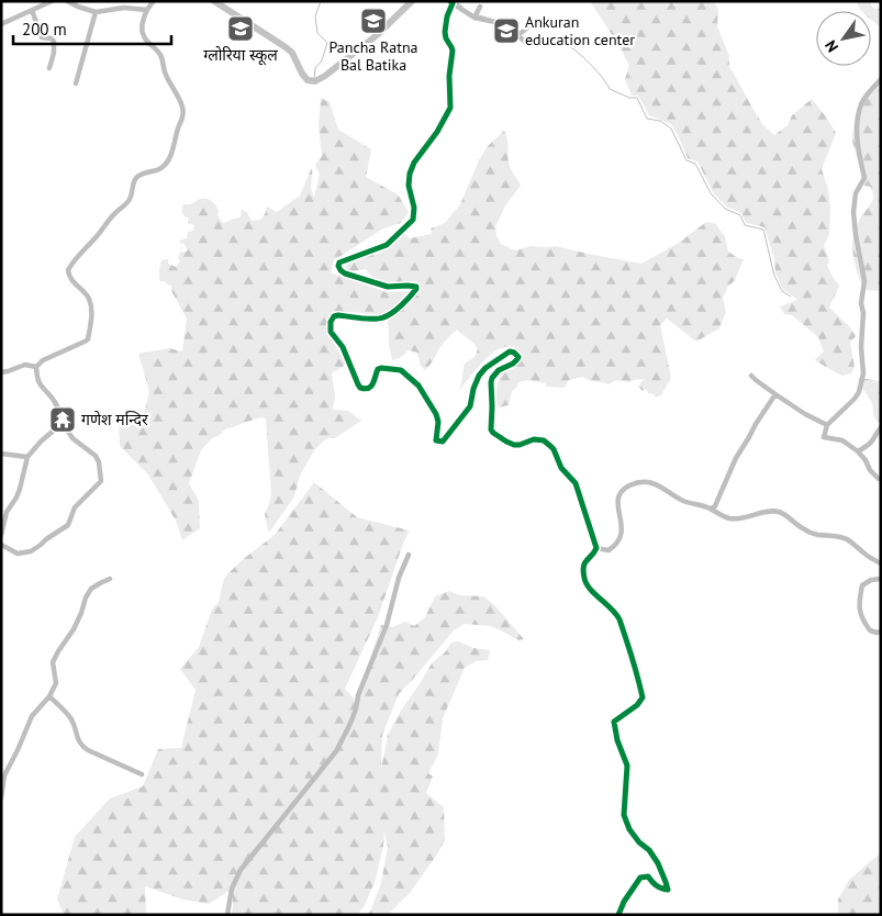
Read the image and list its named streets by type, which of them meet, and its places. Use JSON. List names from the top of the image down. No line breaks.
{"places":{"school or university":["Pancha Ratna Bal Batika","ग्लोरिया स्कूल","Ankuran education center"],"temple":["गणेश मन्दिर"]},"scale_bar":"200 m","north":"bottom left"}
